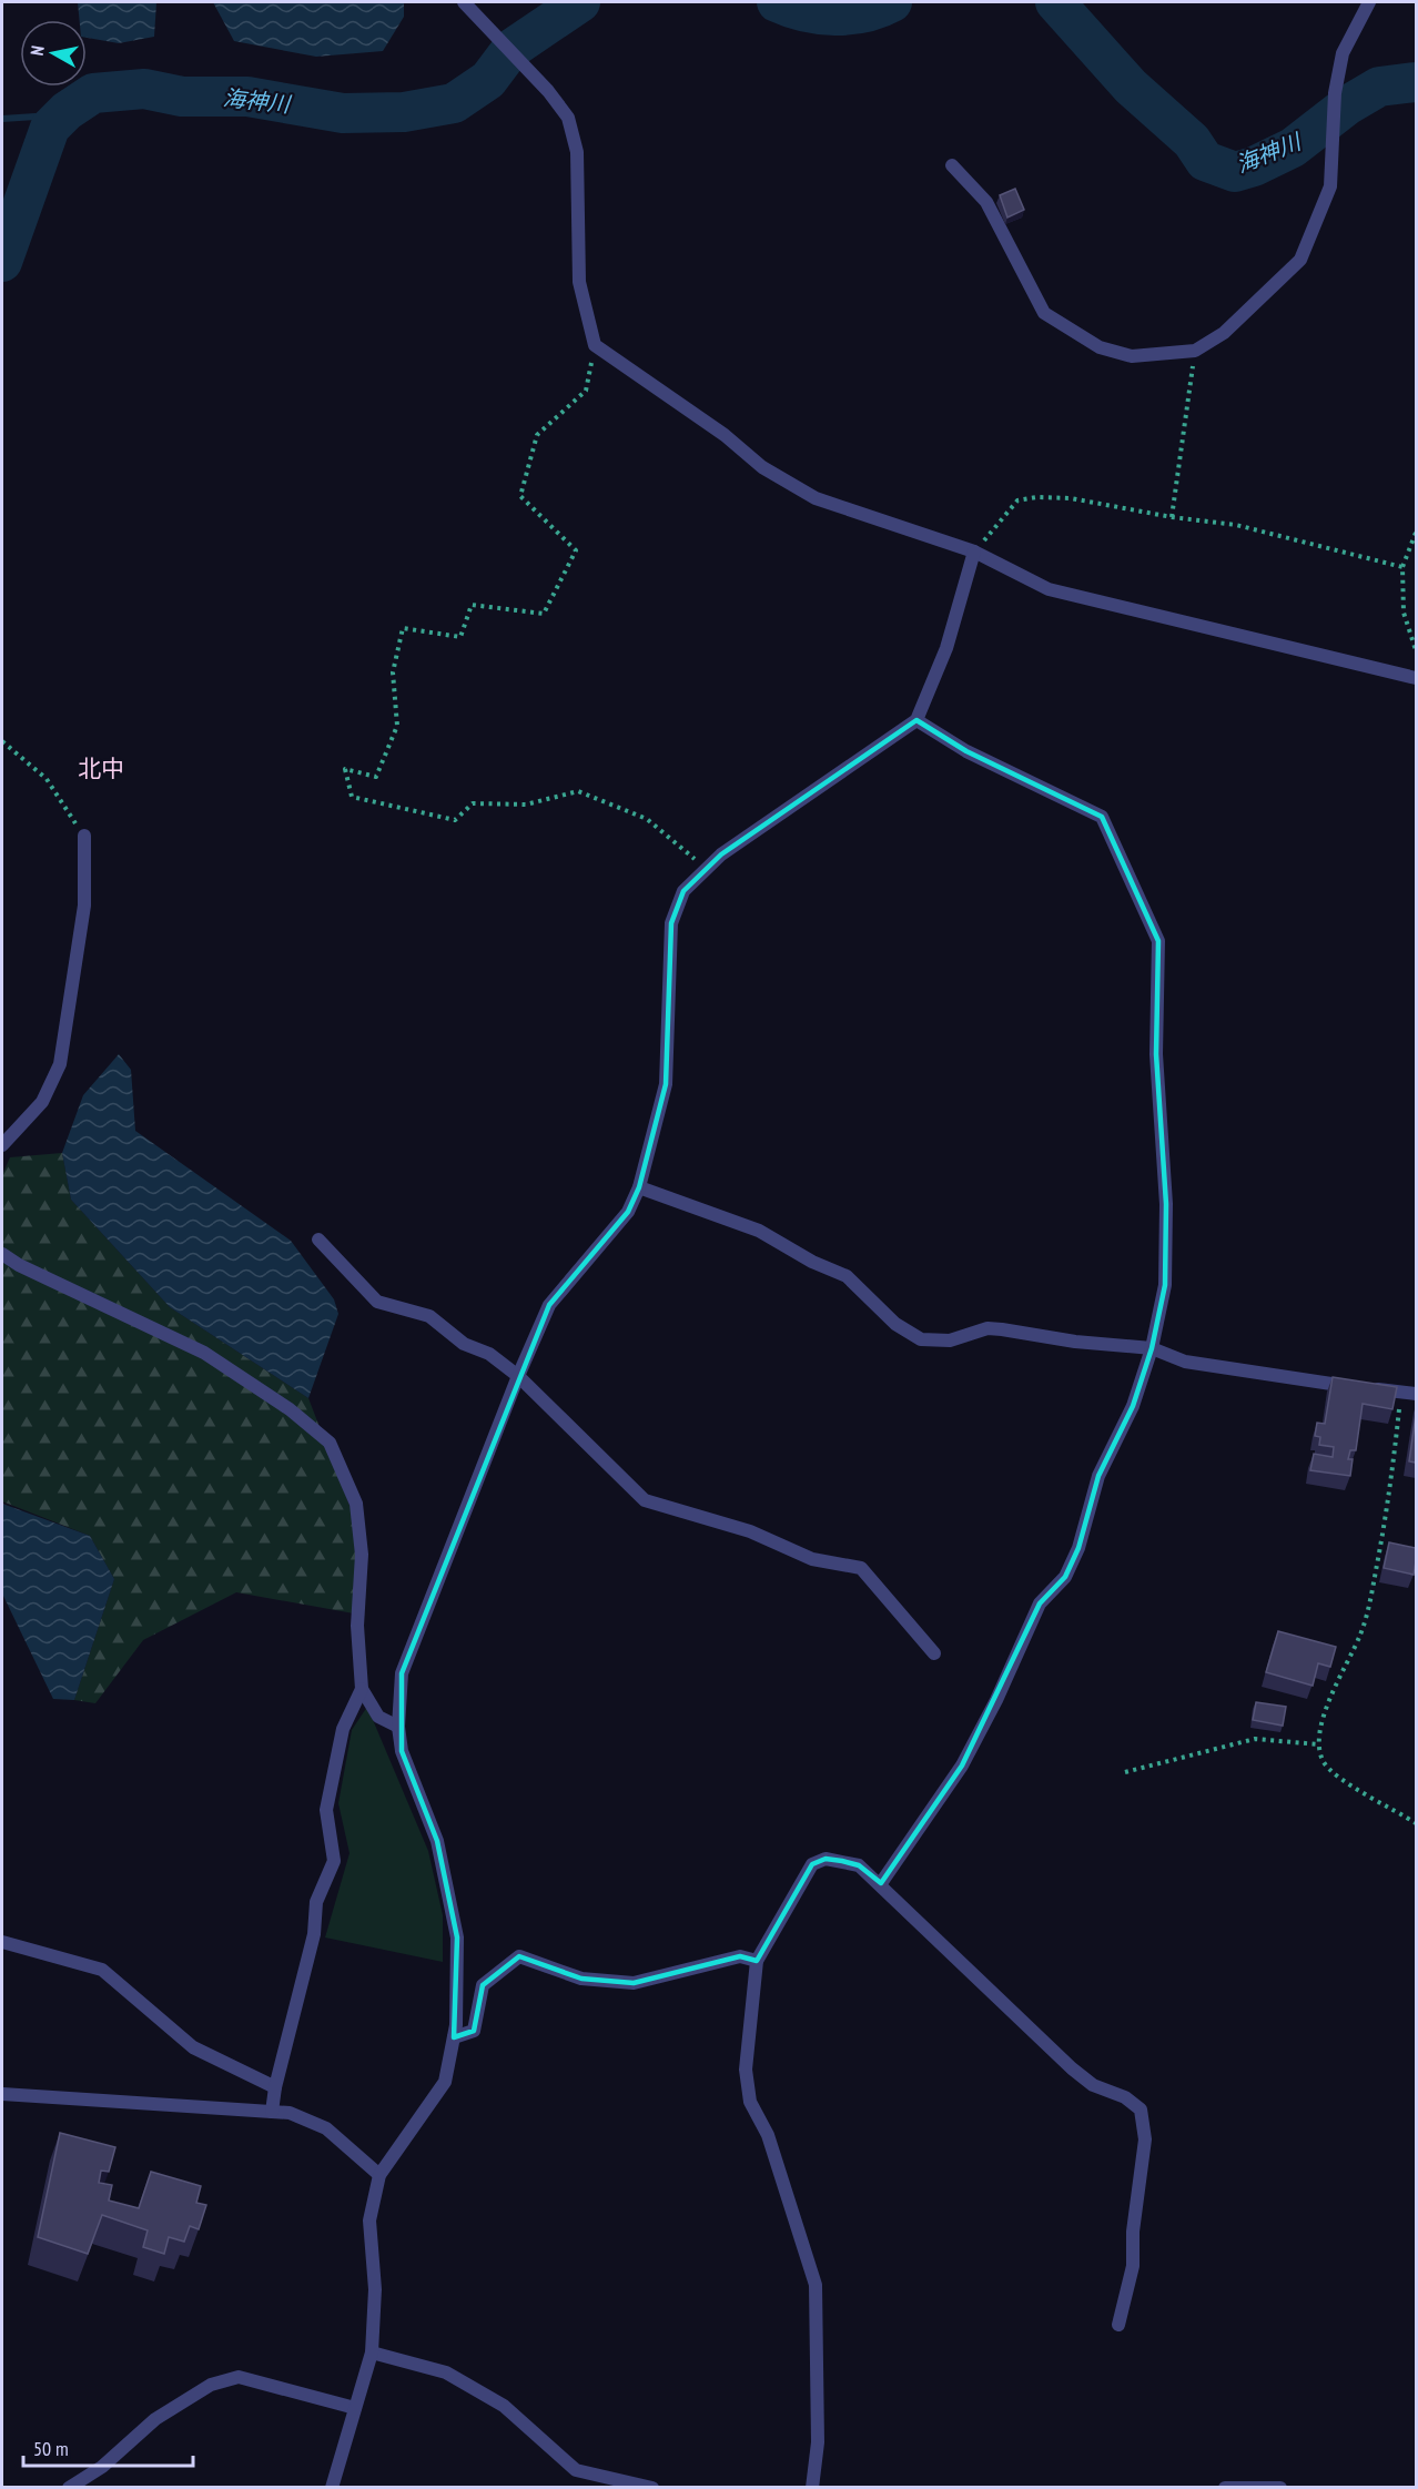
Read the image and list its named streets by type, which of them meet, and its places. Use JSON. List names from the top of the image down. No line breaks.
{"districts":["北中"],"water":["海神川"],"scale_bar":"50 m","north":"left"}
